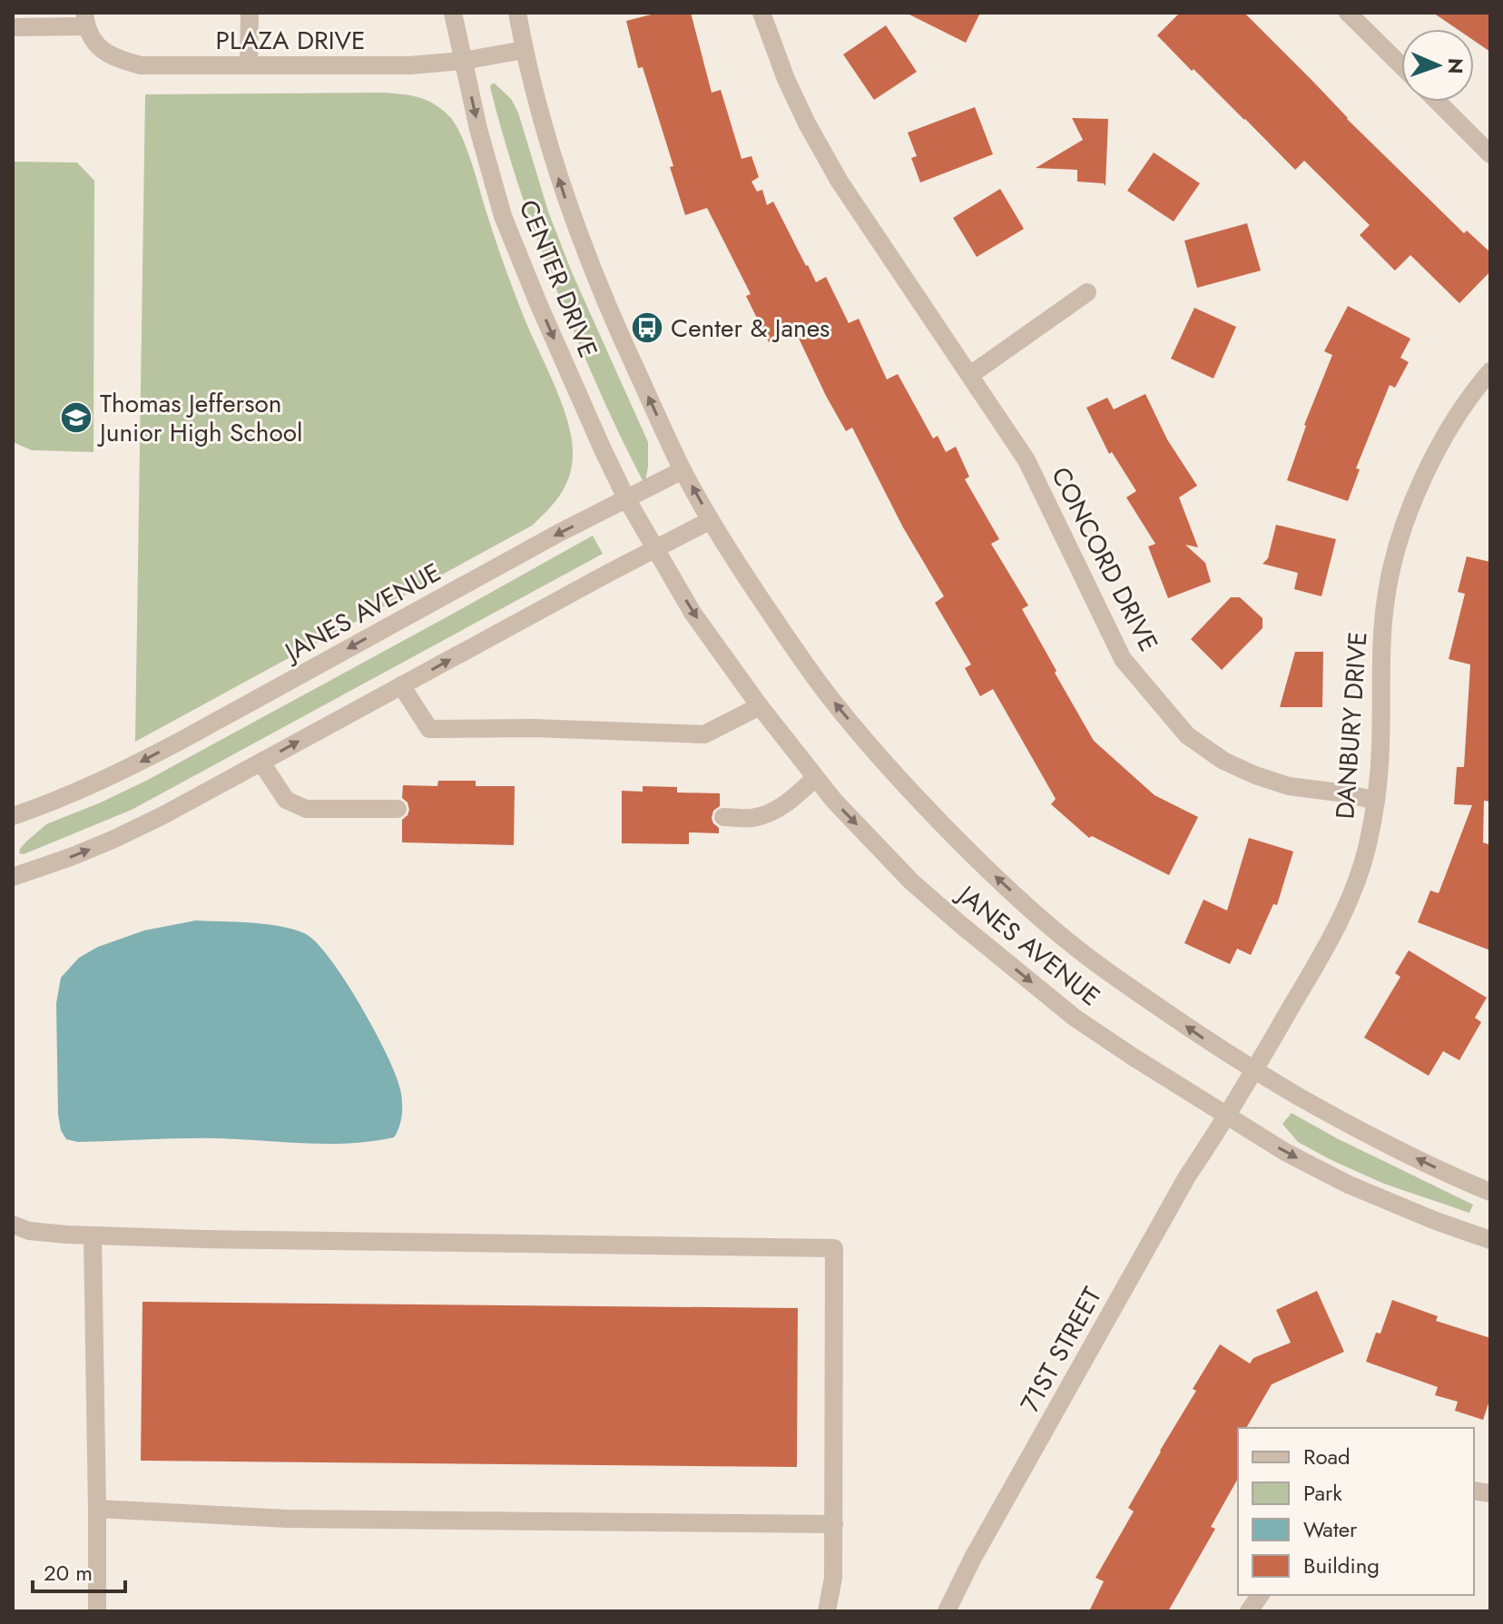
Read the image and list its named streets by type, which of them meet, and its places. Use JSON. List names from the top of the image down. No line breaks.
{"streets":{"street":["PLAZA DRIVE","CENTER DRIVE","CONCORD DRIVE","JANES AVENUE","DANBURY DRIVE","71ST STREET"]},"crossings":[["PLAZA DRIVE","CENTER DRIVE"],["CENTER DRIVE","JANES AVENUE"],["CONCORD DRIVE","DANBURY DRIVE"],["JANES AVENUE","DANBURY DRIVE"],["JANES AVENUE","71ST STREET"],["DANBURY DRIVE","71ST STREET"]],"places":{"bus stop":["Center & Janes"],"school or university":["Thomas Jefferson Junior High School"]},"legend":["Road","Park","Water","Building"],"scale_bar":"20 m","north":"right"}
